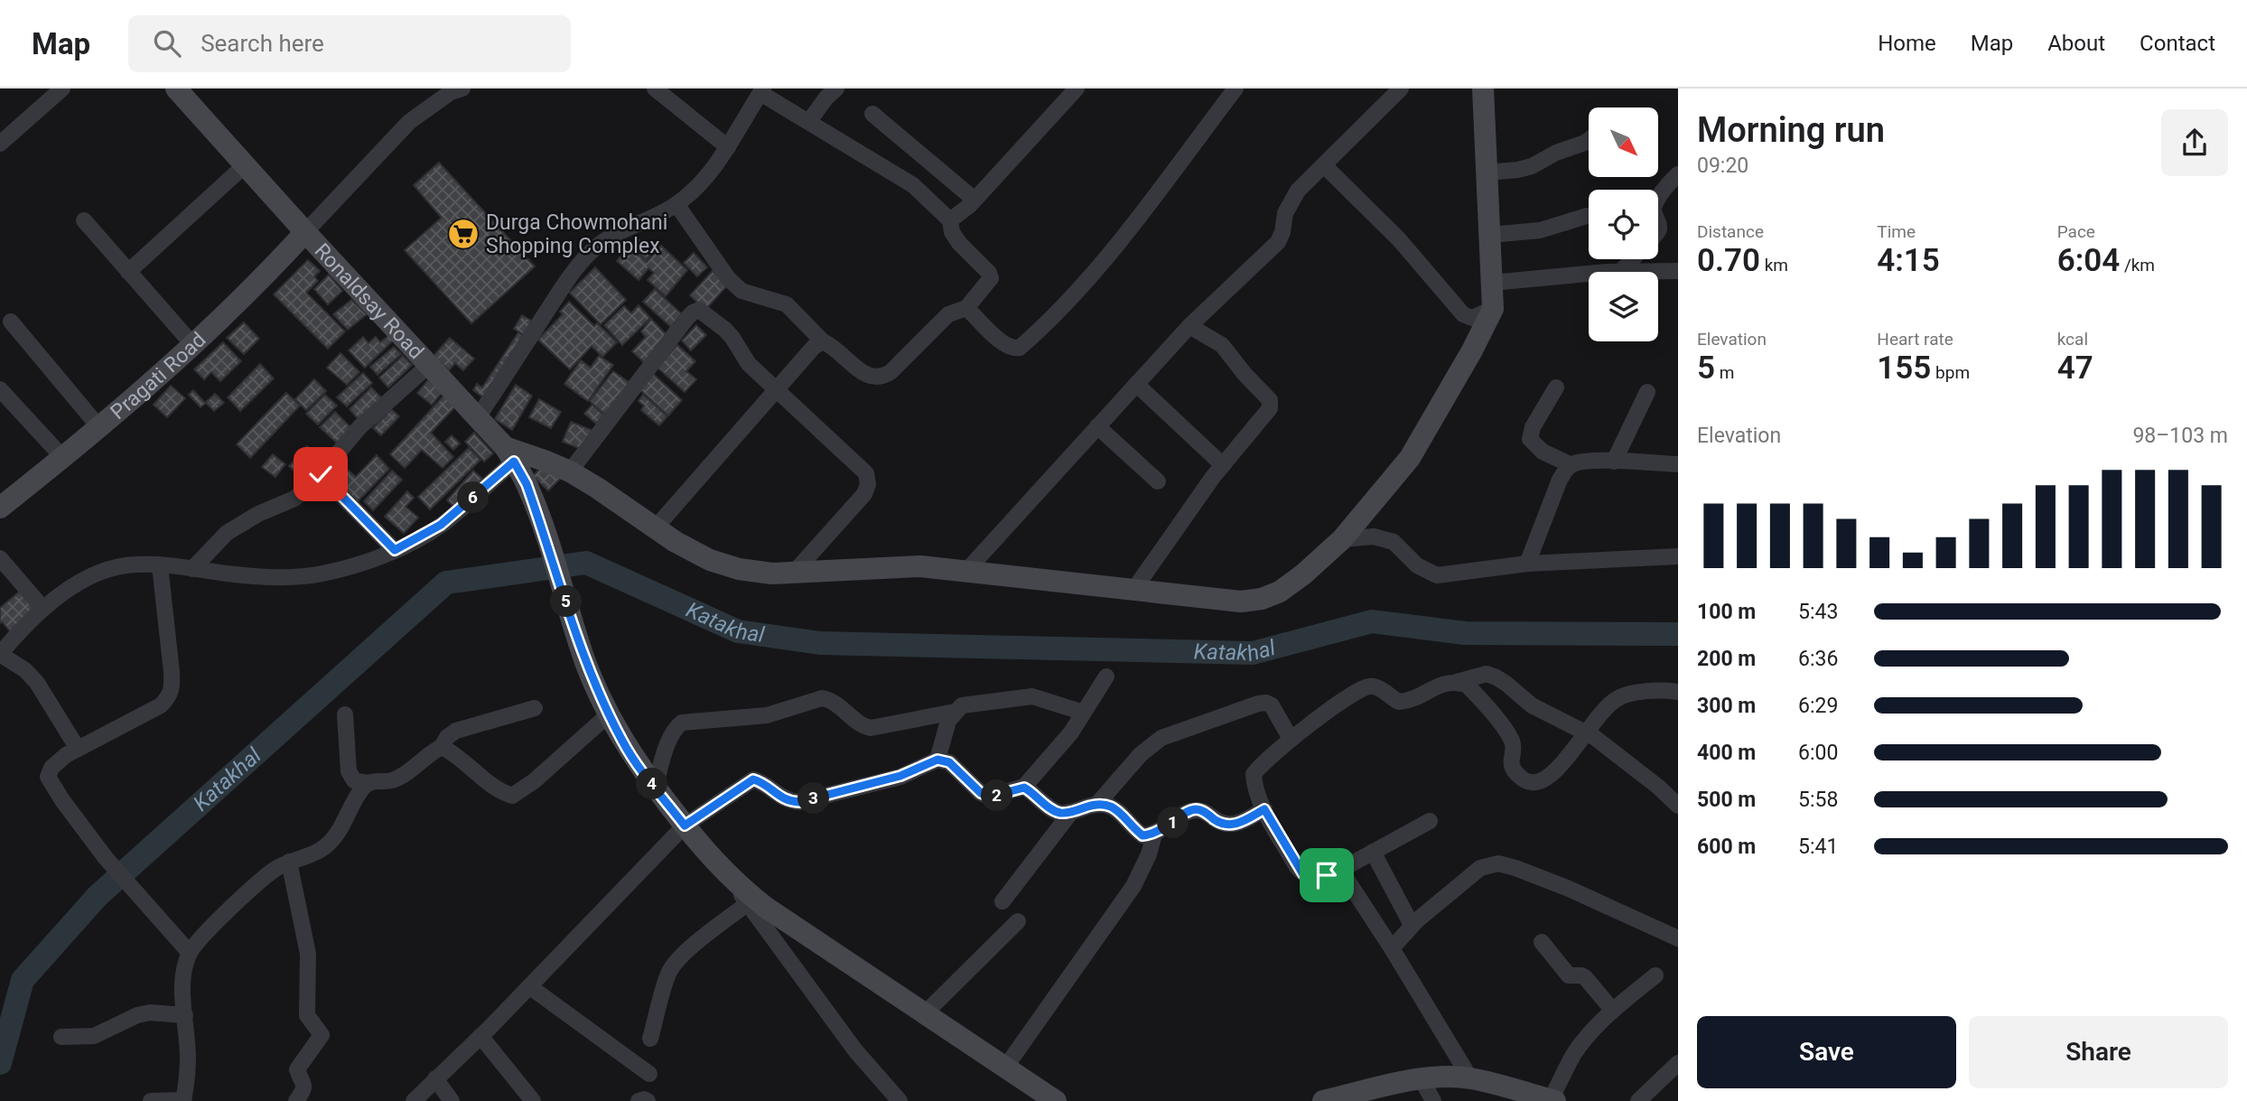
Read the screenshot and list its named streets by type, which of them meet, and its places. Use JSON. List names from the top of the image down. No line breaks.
{"streets":{"street":["Ronaldsay Road","Pragati Road"]},"crossings":[["Ronaldsay Road","Pragati Road"]],"water":["Katakhal"],"places":{"supermarket":["Durga Chowmohani Shopping Complex"]},"north":"bottom right","page":{"header":"Map","search":"Search here","nav":["Home","Map","About","Contact"],"heading":["Morning run","09:20"],"stats":[["Distance","0.70 km"],["Time","4:15"],["Pace","6:04 /km"],["Elevation","5 m"],["Heart rate","155 bpm"],["kcal","47"]],"chart":["Elevation","98–103 m"],"pins":["6","5","4","2","3","1"],"list":[{"name":"100 m","note":"5:43"},{"name":"200 m","note":"6:36"},{"name":"300 m","note":"6:29"},{"name":"400 m","note":"6:00"},{"name":"500 m","note":"5:58"},{"name":"600 m","note":"5:41"}],"buttons":["Save","Share"]}}
